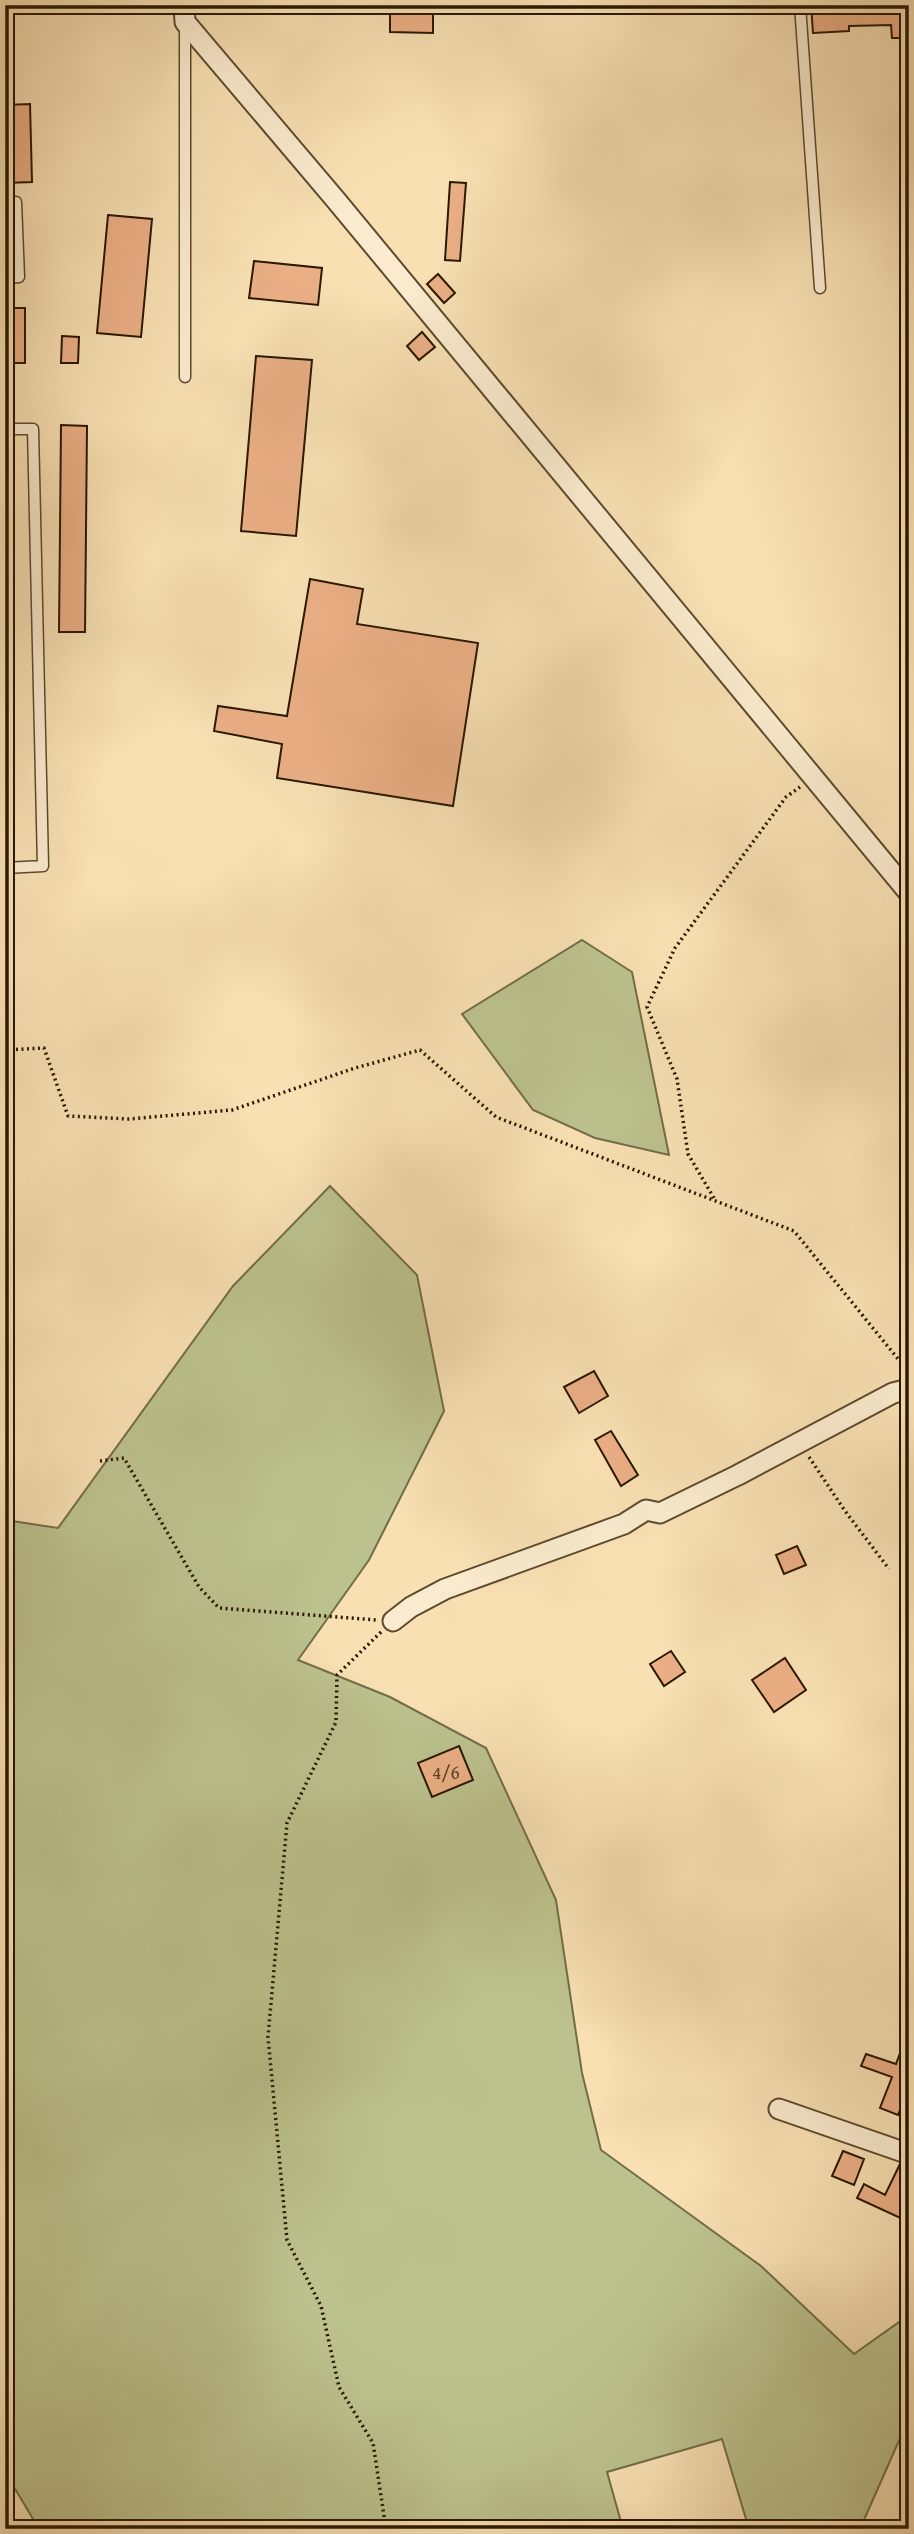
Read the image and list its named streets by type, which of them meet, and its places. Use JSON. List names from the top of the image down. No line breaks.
{"house_numbers":["4/6"]}
